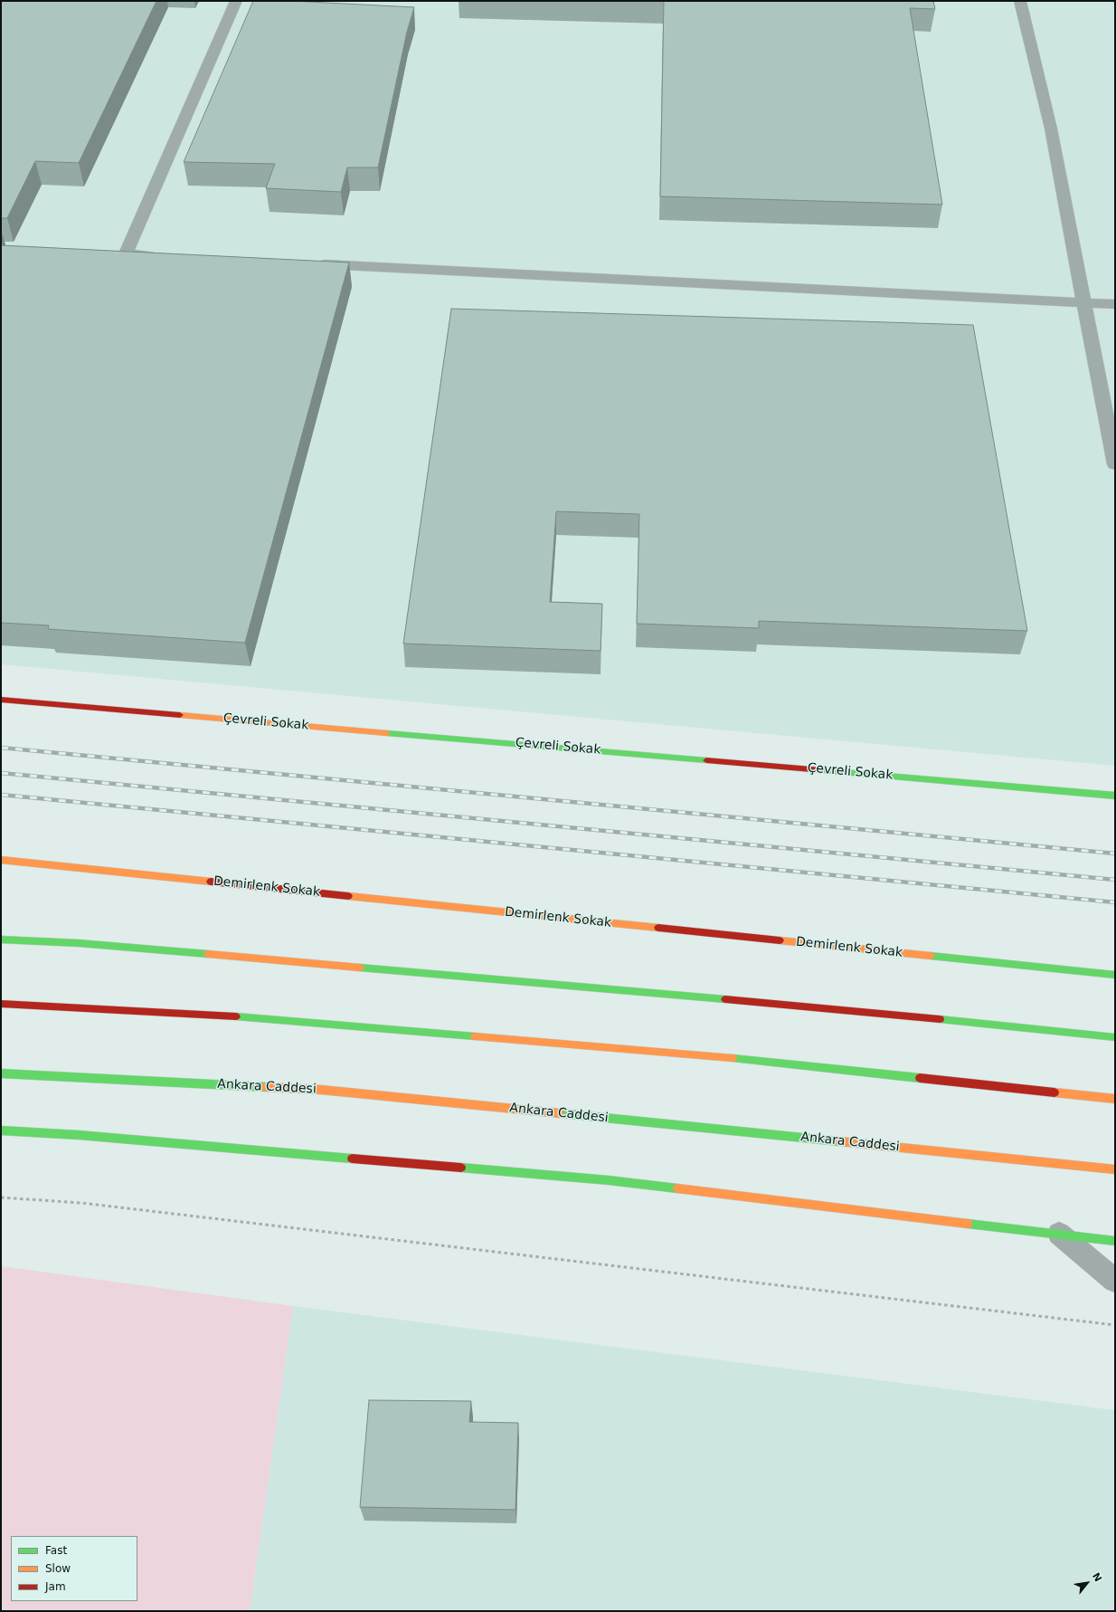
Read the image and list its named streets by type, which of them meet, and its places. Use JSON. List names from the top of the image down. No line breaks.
{"streets":{"main road":["Çevreli Sokak","Demirlenk Sokak","Ankara Caddesi"]},"legend":["Fast","Slow","Jam"],"north":"top right"}
